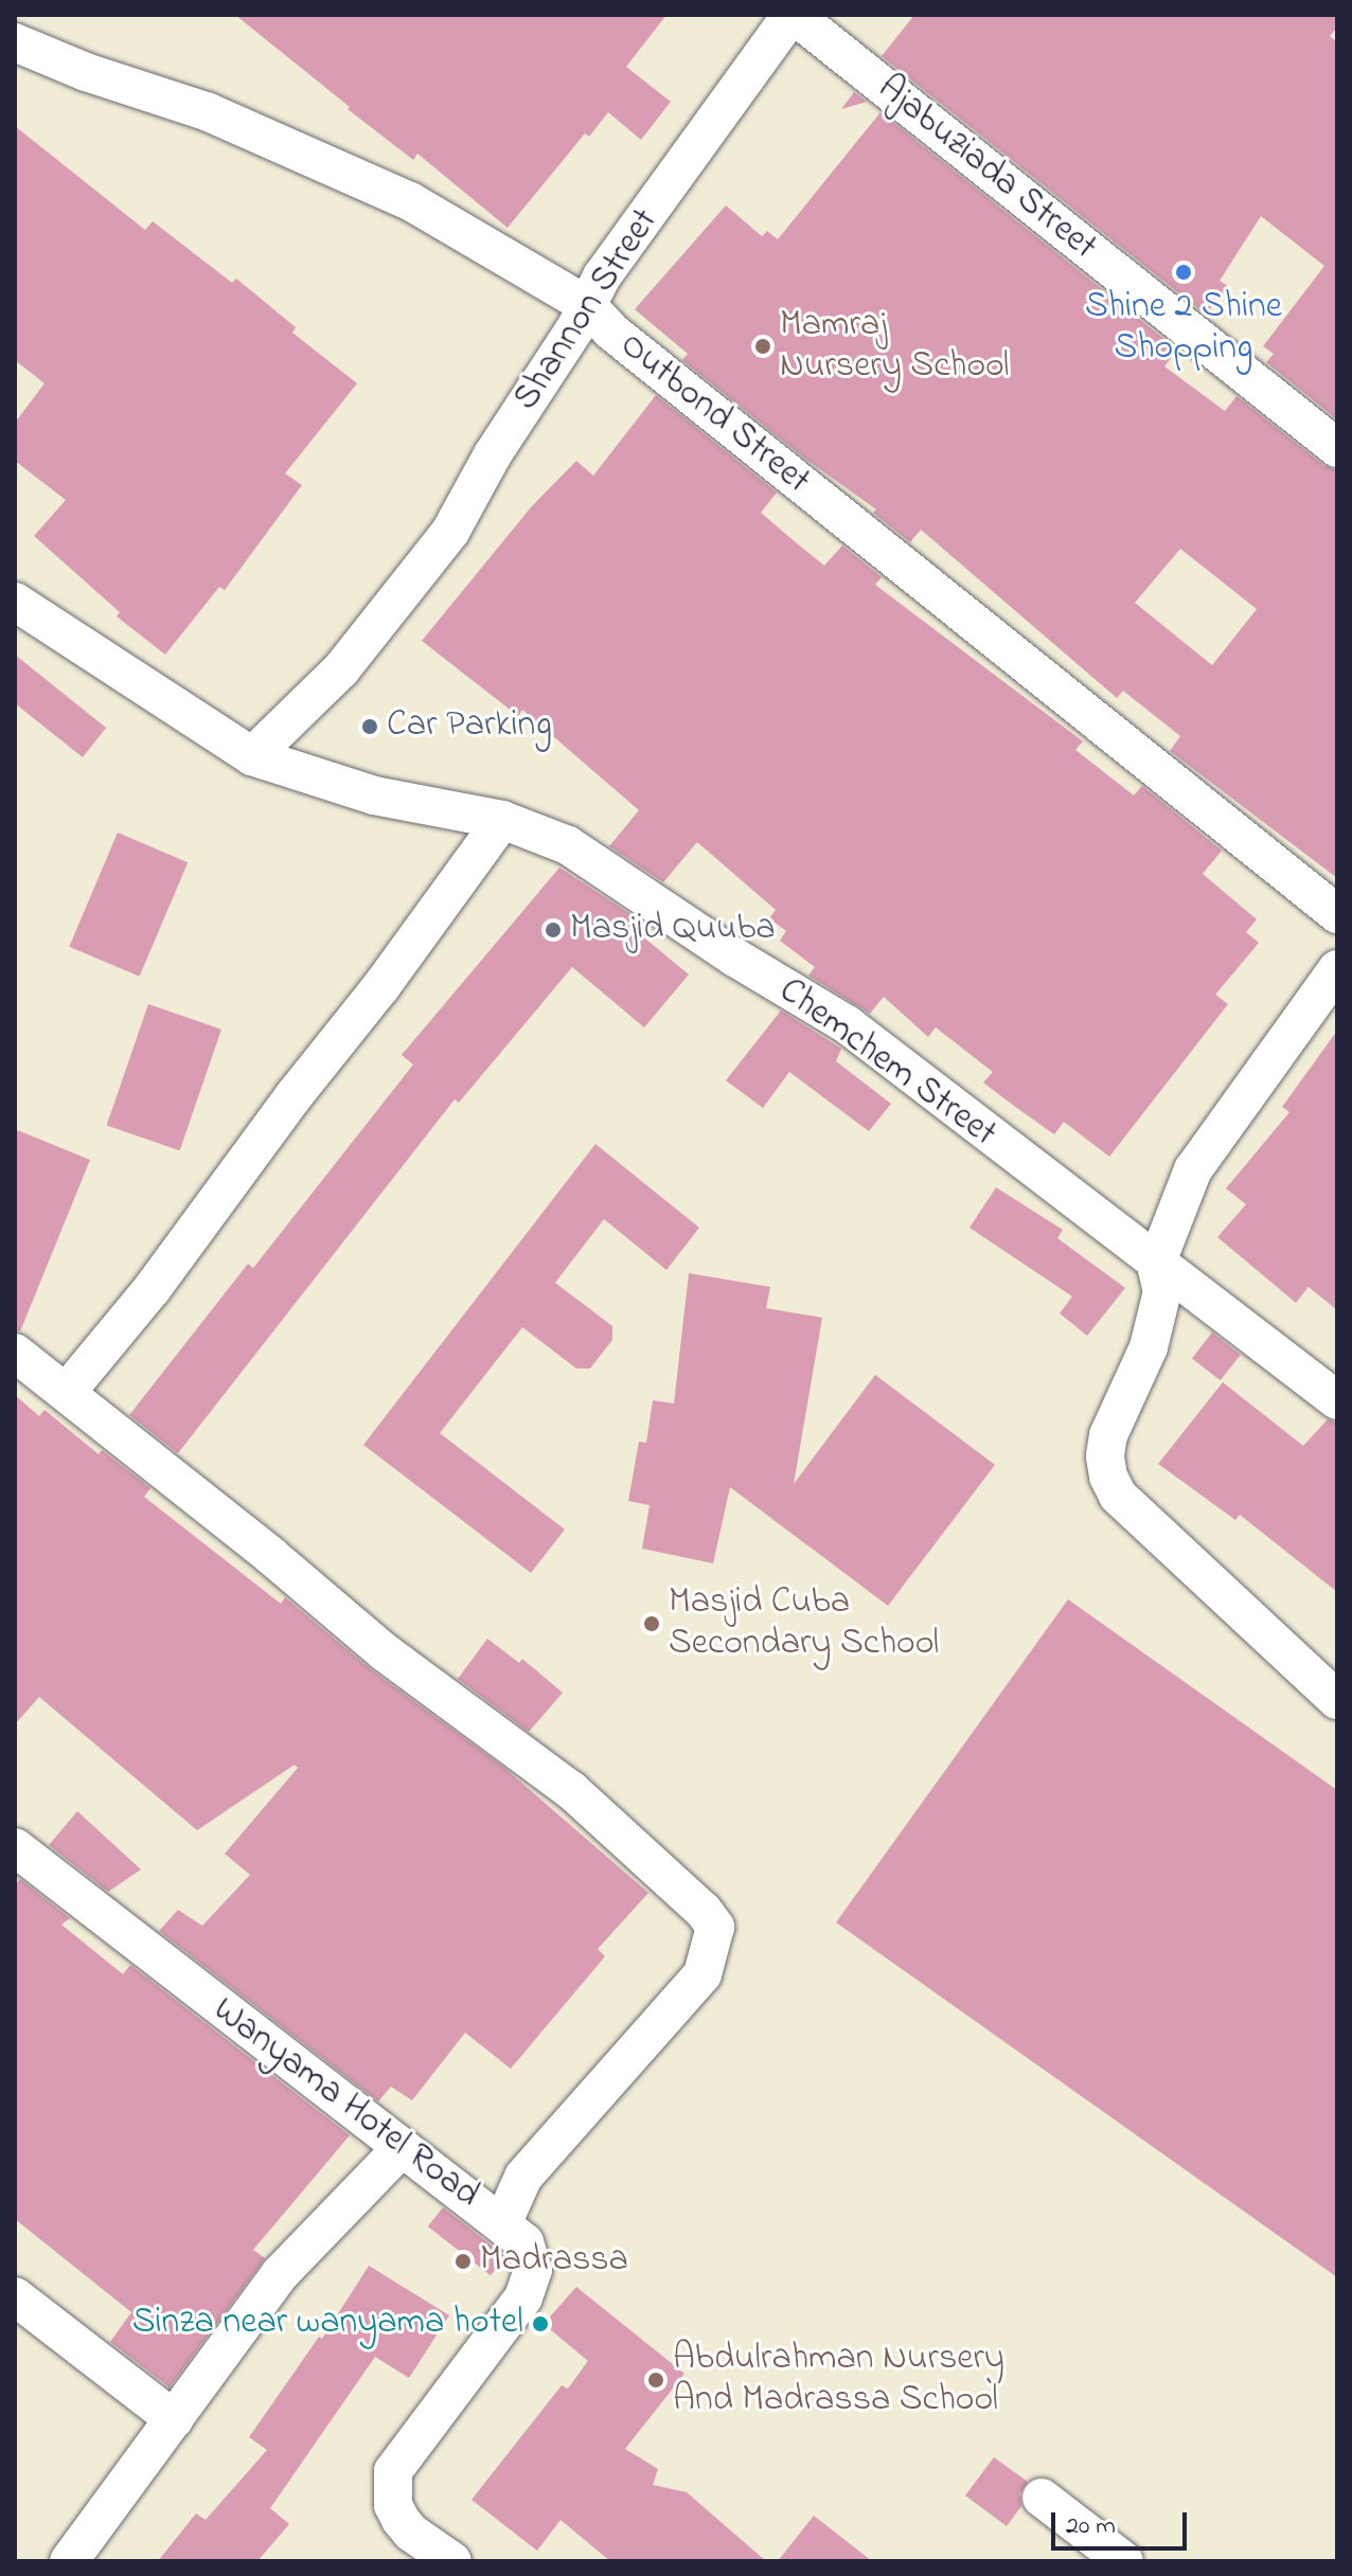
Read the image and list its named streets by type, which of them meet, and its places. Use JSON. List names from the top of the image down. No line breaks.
{"streets":{"street":["Ajabuziada Street","Shannon Street","Outbond Street","Chemchem Street","Wanyama Hotel Road"]},"crossings":[["Ajabuziada Street","Shannon Street"],["Shannon Street","Outbond Street"],["Shannon Street","Chemchem Street"]],"places":["Shine 2 Shine Shopping","Mamraj Nursery School","Car Parking","Masjid Quuba","Masjid Cuba Secondary School","Madrassa","Sinza near wanyama hotel","Abdulrahman Nursery And Madrassa School"],"scale_bar":"20 m"}
